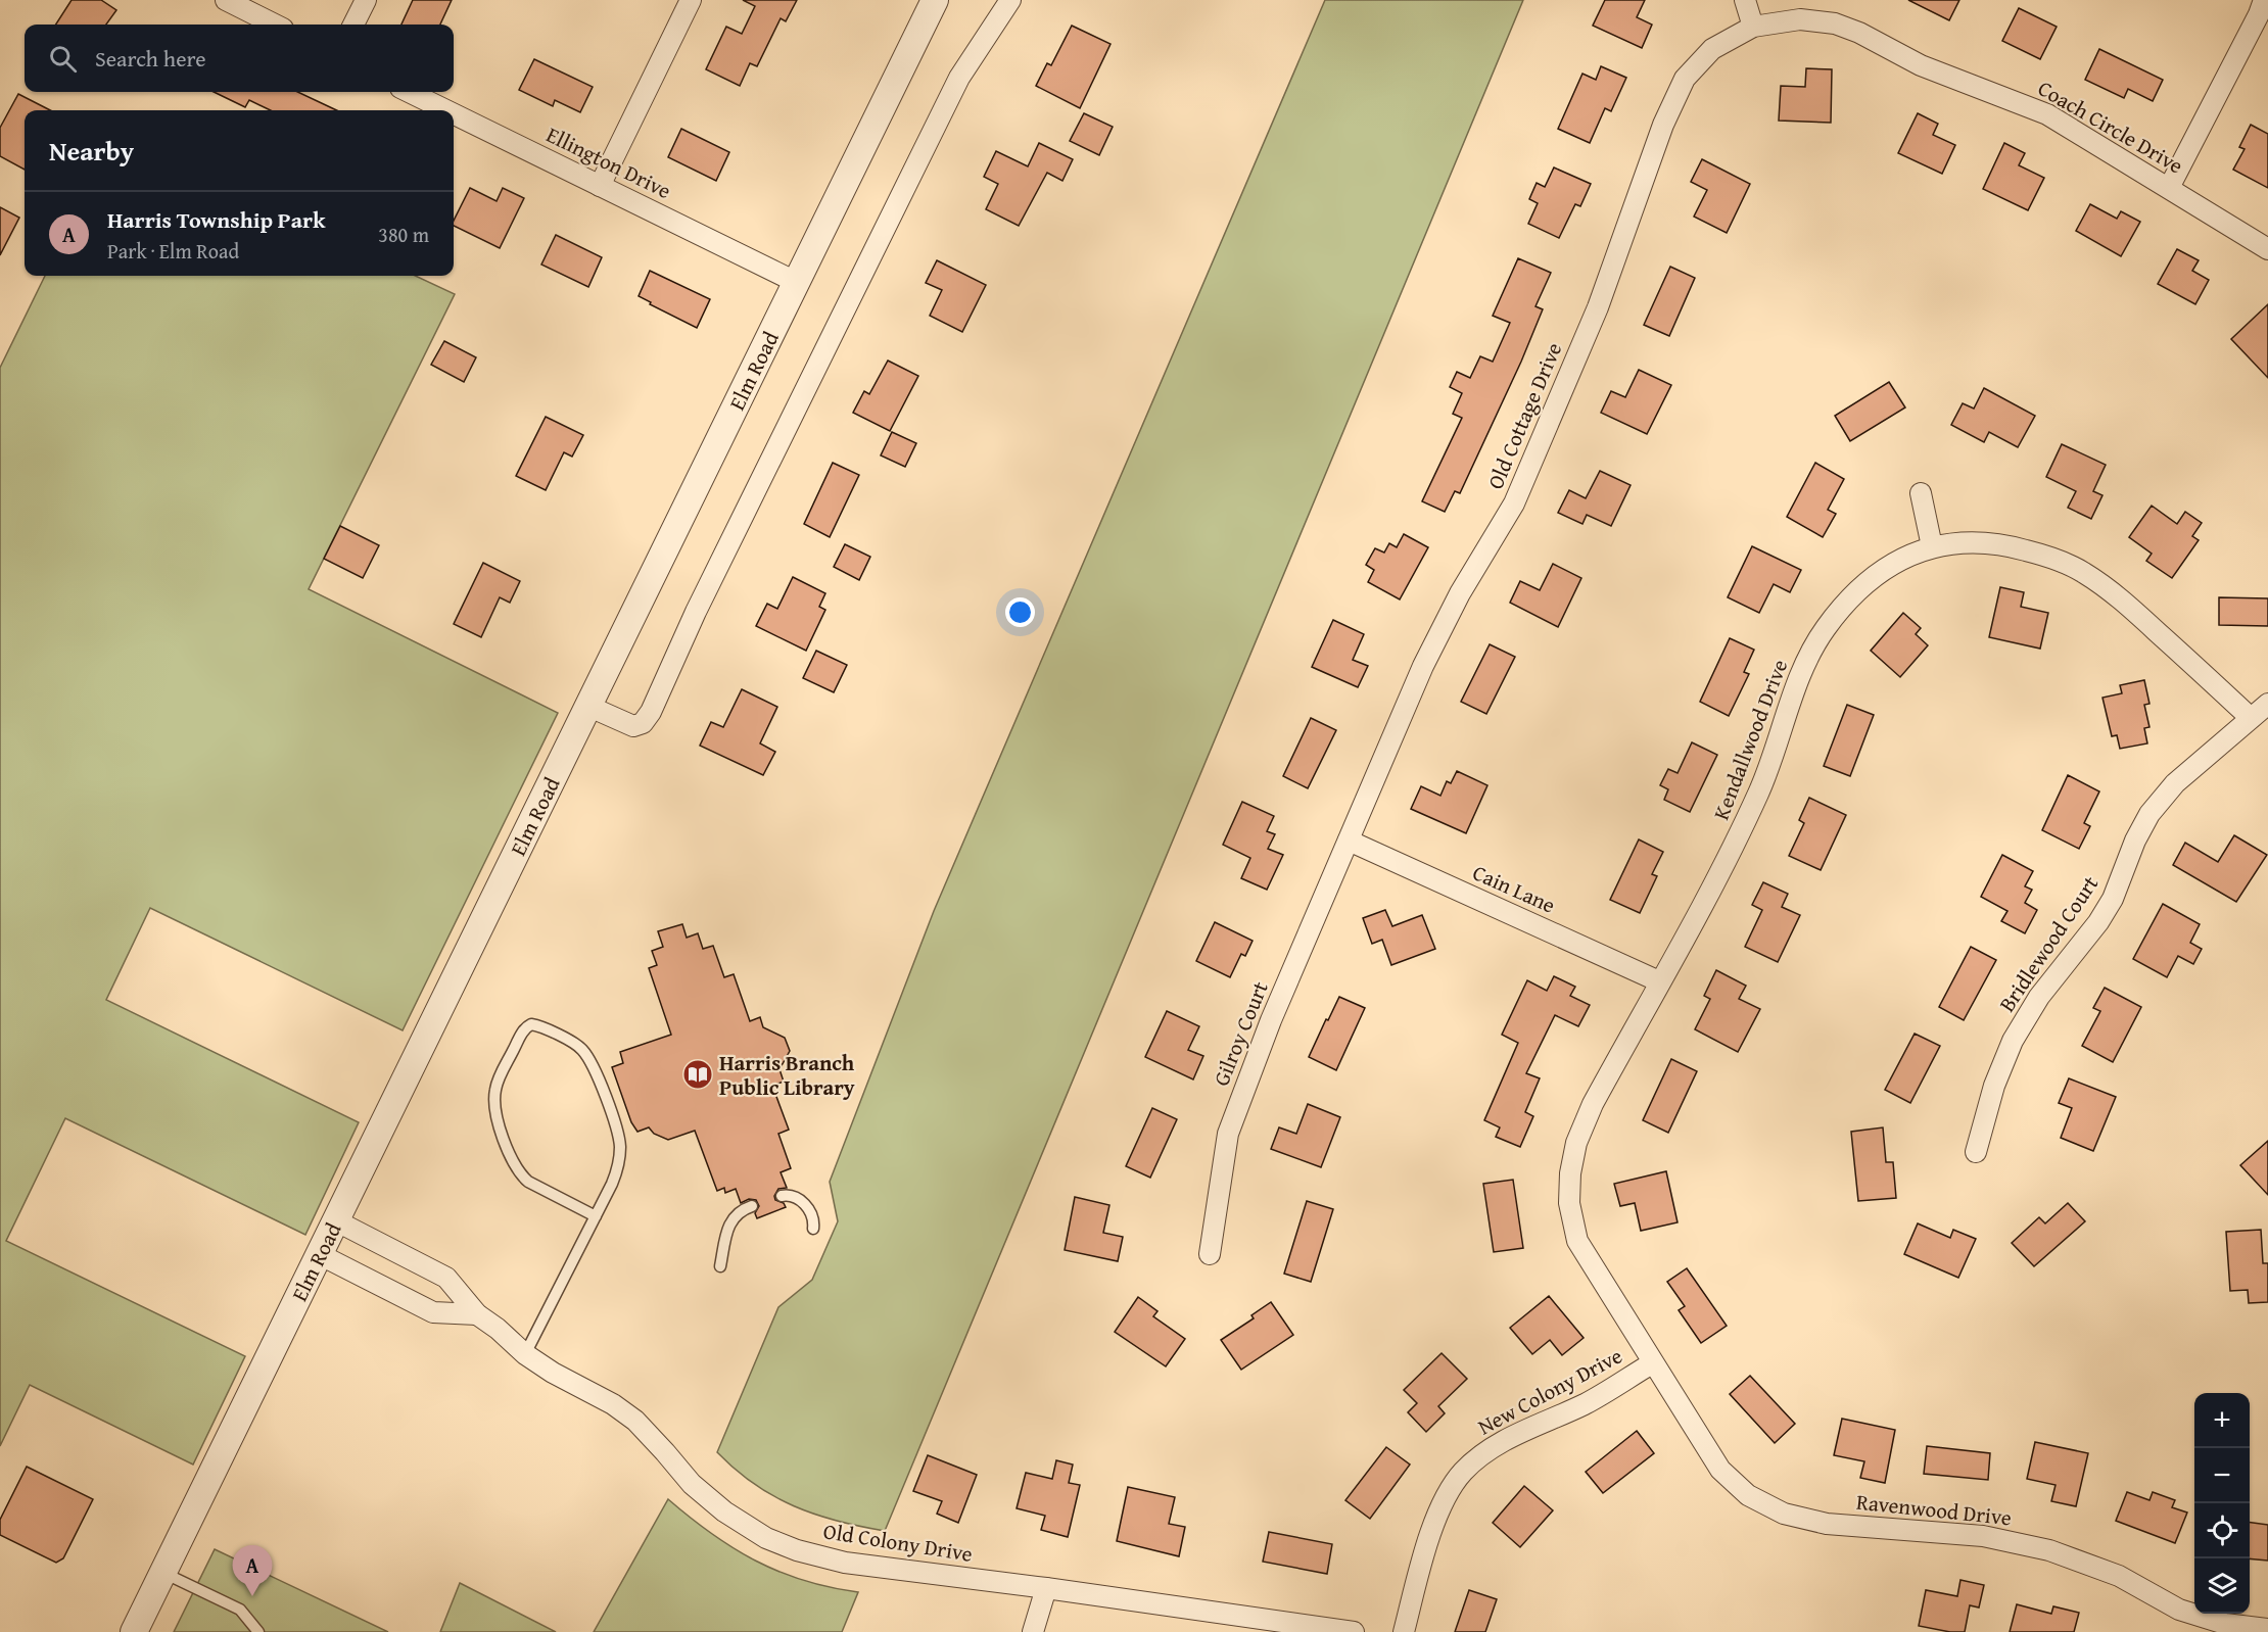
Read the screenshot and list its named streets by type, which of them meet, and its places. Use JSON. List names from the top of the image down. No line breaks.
{"streets":{"street":["Coach Circle Drive","Ellington Drive","Elm Road","Old Cottage Drive","Kendallwood Drive","Cain Lane","Bridlewood Court","Gilroy Court","New Colony Drive","Ravenwood Drive","Old Colony Drive"]},"crossings":[["Coach Circle Drive","Old Cottage Drive"],["Ellington Drive","Elm Road"],["Elm Road","Old Colony Drive"],["Old Cottage Drive","Cain Lane"],["Old Cottage Drive","Gilroy Court"],["Kendallwood Drive","Cain Lane"],["Kendallwood Drive","Bridlewood Court"],["Kendallwood Drive","New Colony Drive"],["Kendallwood Drive","Ravenwood Drive"],["Cain Lane","Gilroy Court"],["New Colony Drive","Ravenwood Drive"]],"places":{"library":["Harris Branch Public Library"]},"page":{"search":"Search here","heading":"Nearby","list":[{"mark":"A","name":"Harris Township Park","note":"Park · Elm Road","value":"380 m"}],"map_buttons":["+","−"],"pins":"A"}}
